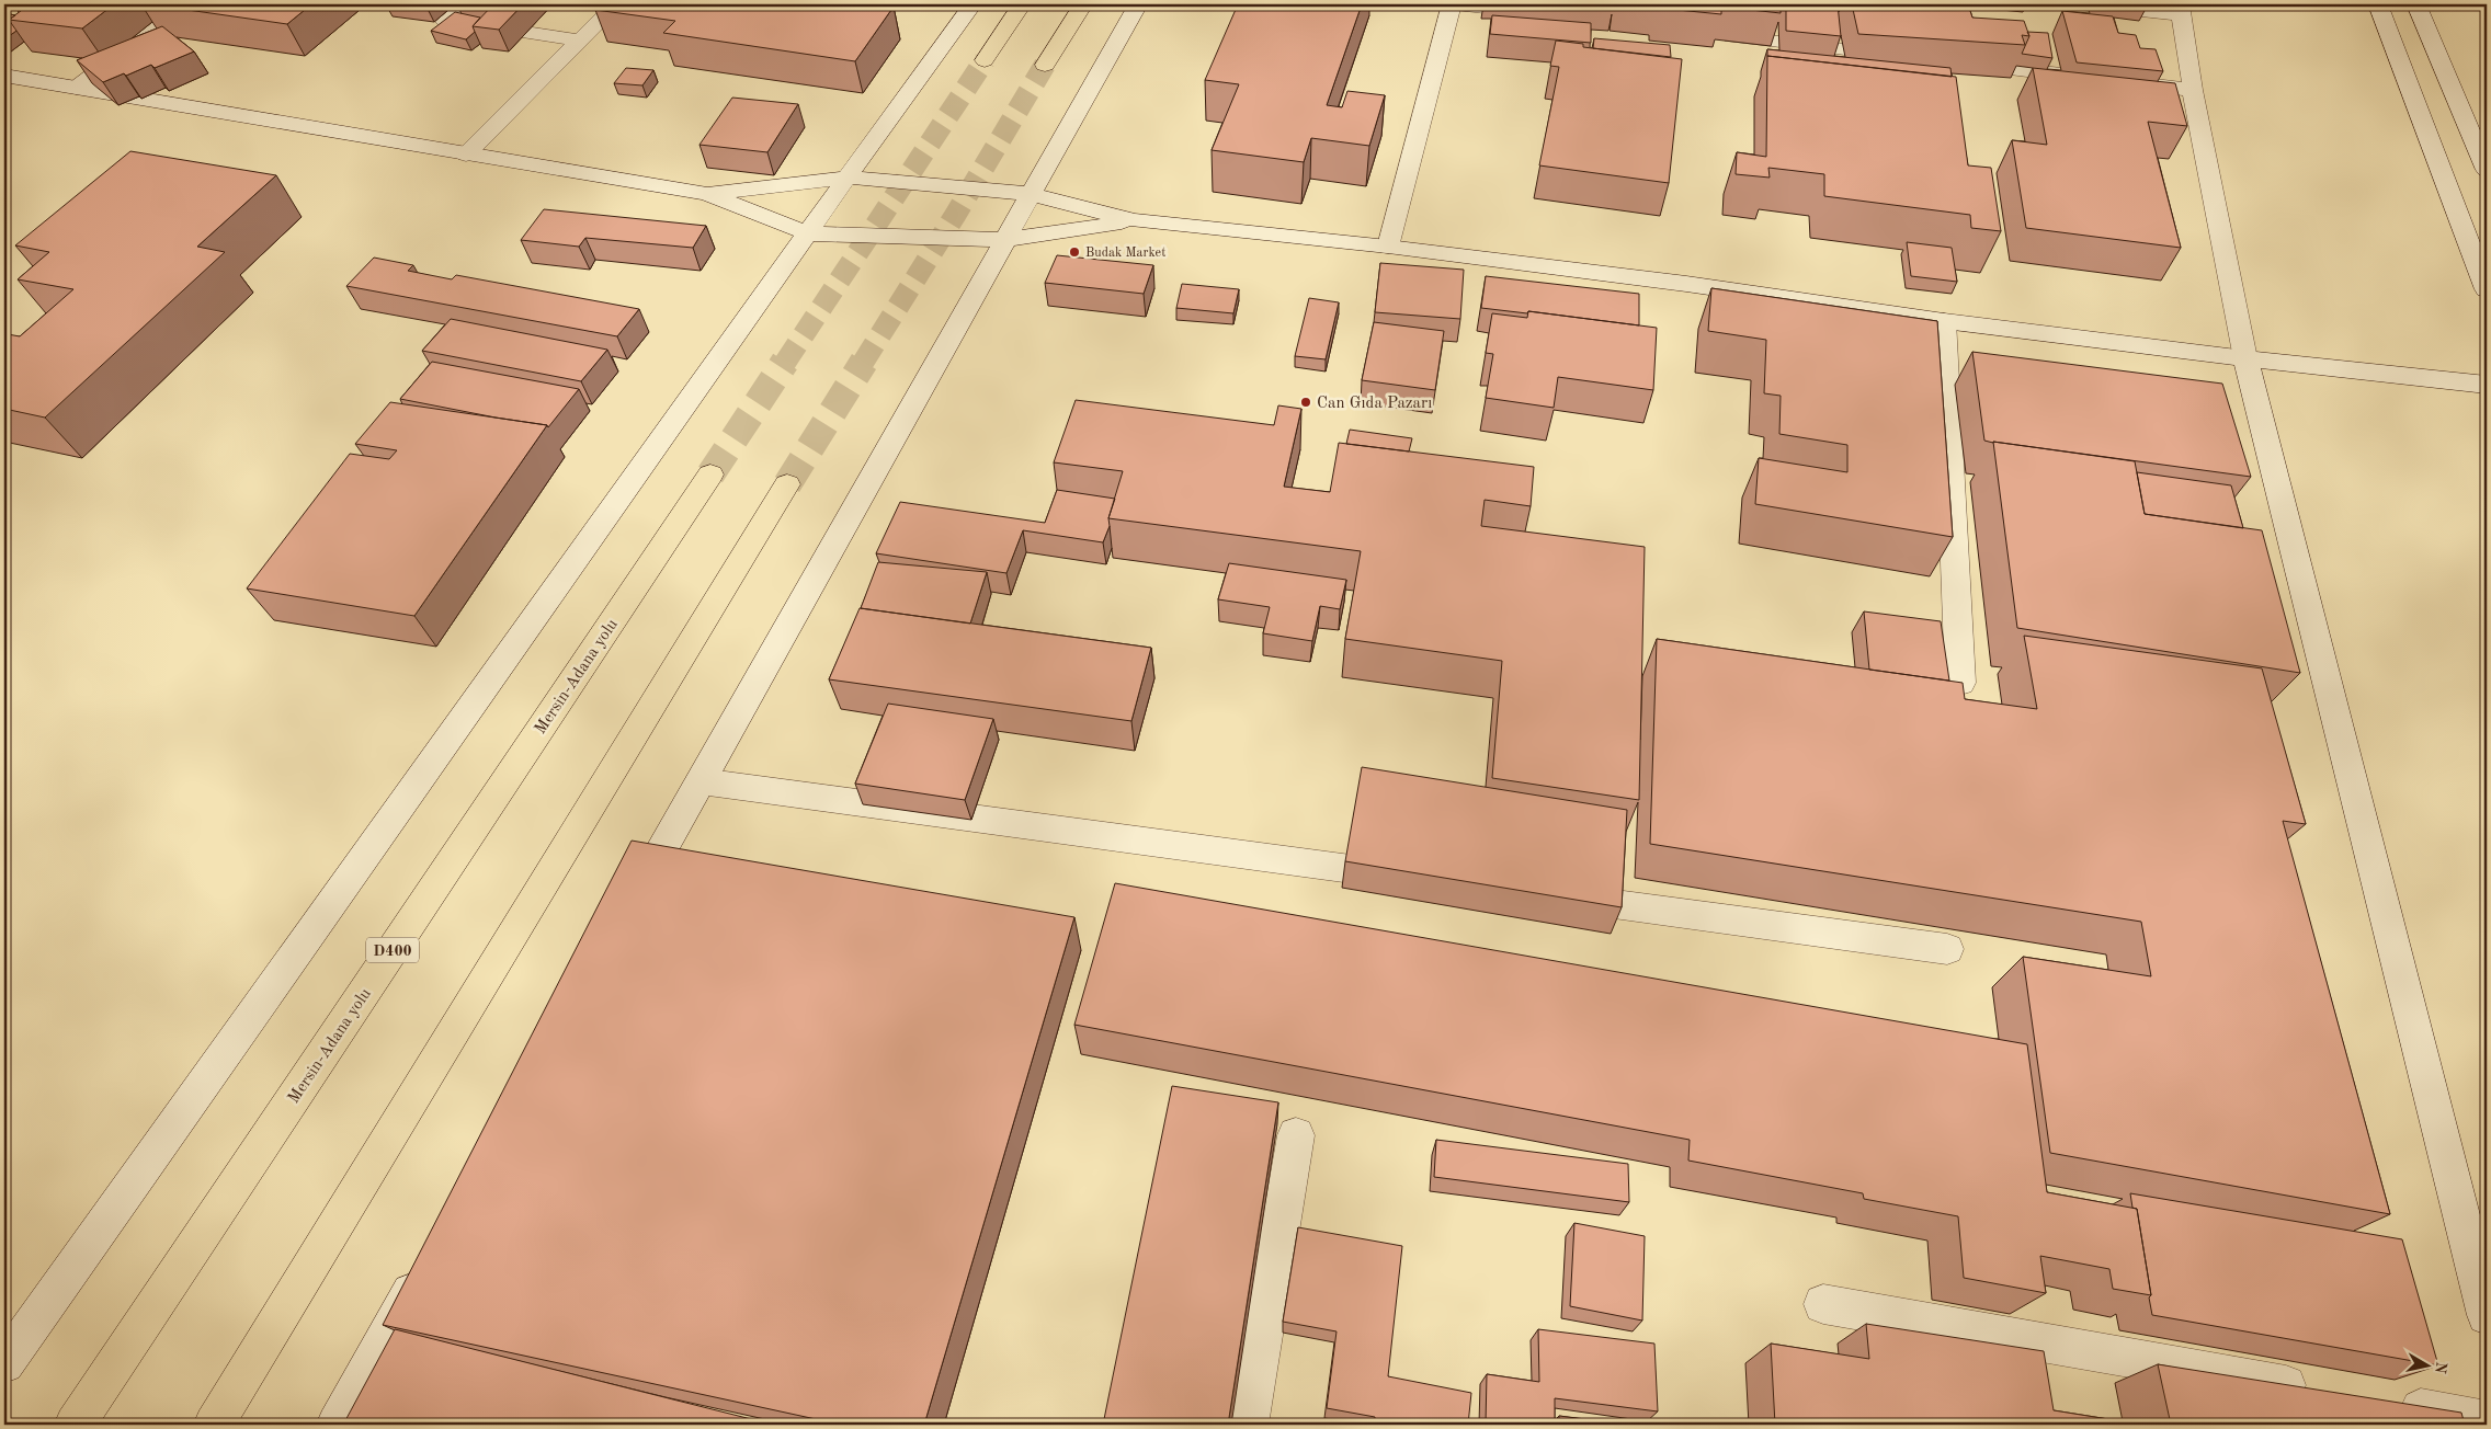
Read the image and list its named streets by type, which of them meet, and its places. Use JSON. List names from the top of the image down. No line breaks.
{"streets":{"highway":["Mersin-Adana yolu","D400"]},"places":["Budak Market","Can Gıda Pazarı"],"north":"right"}
